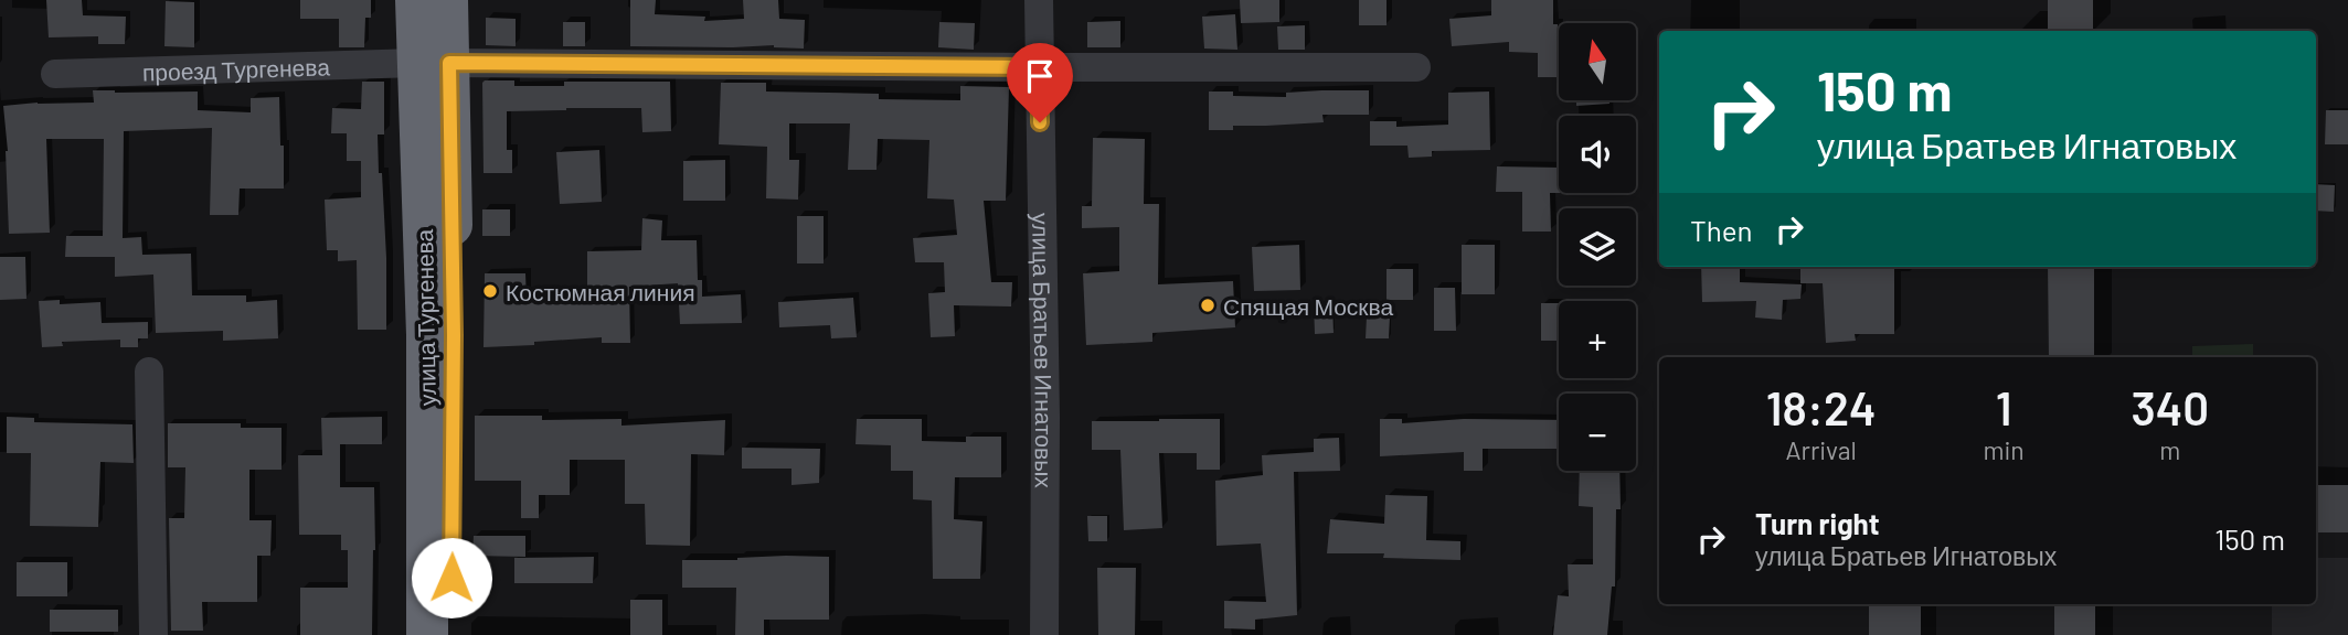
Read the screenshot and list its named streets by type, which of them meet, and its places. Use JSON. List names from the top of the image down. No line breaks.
{"streets":{"highway":["улица Тургенева"],"street":["проезд Тургенева","улица Братьев Игнатовых"]},"crossings":[["проезд Тургенева","улица Тургенева"]],"places":["Костюмная линия","Спящая Москва"],"north":"top","page":{"map_buttons":["+","−"],"turn":["150 m","улица Братьев Игнатовых"],"then":"Then","eta":["18:24","Arrival","1","min","340","m"],"list":[{"name":"Turn right","note":"улица Братьев Игнатовых","value":"150 m"}]}}
